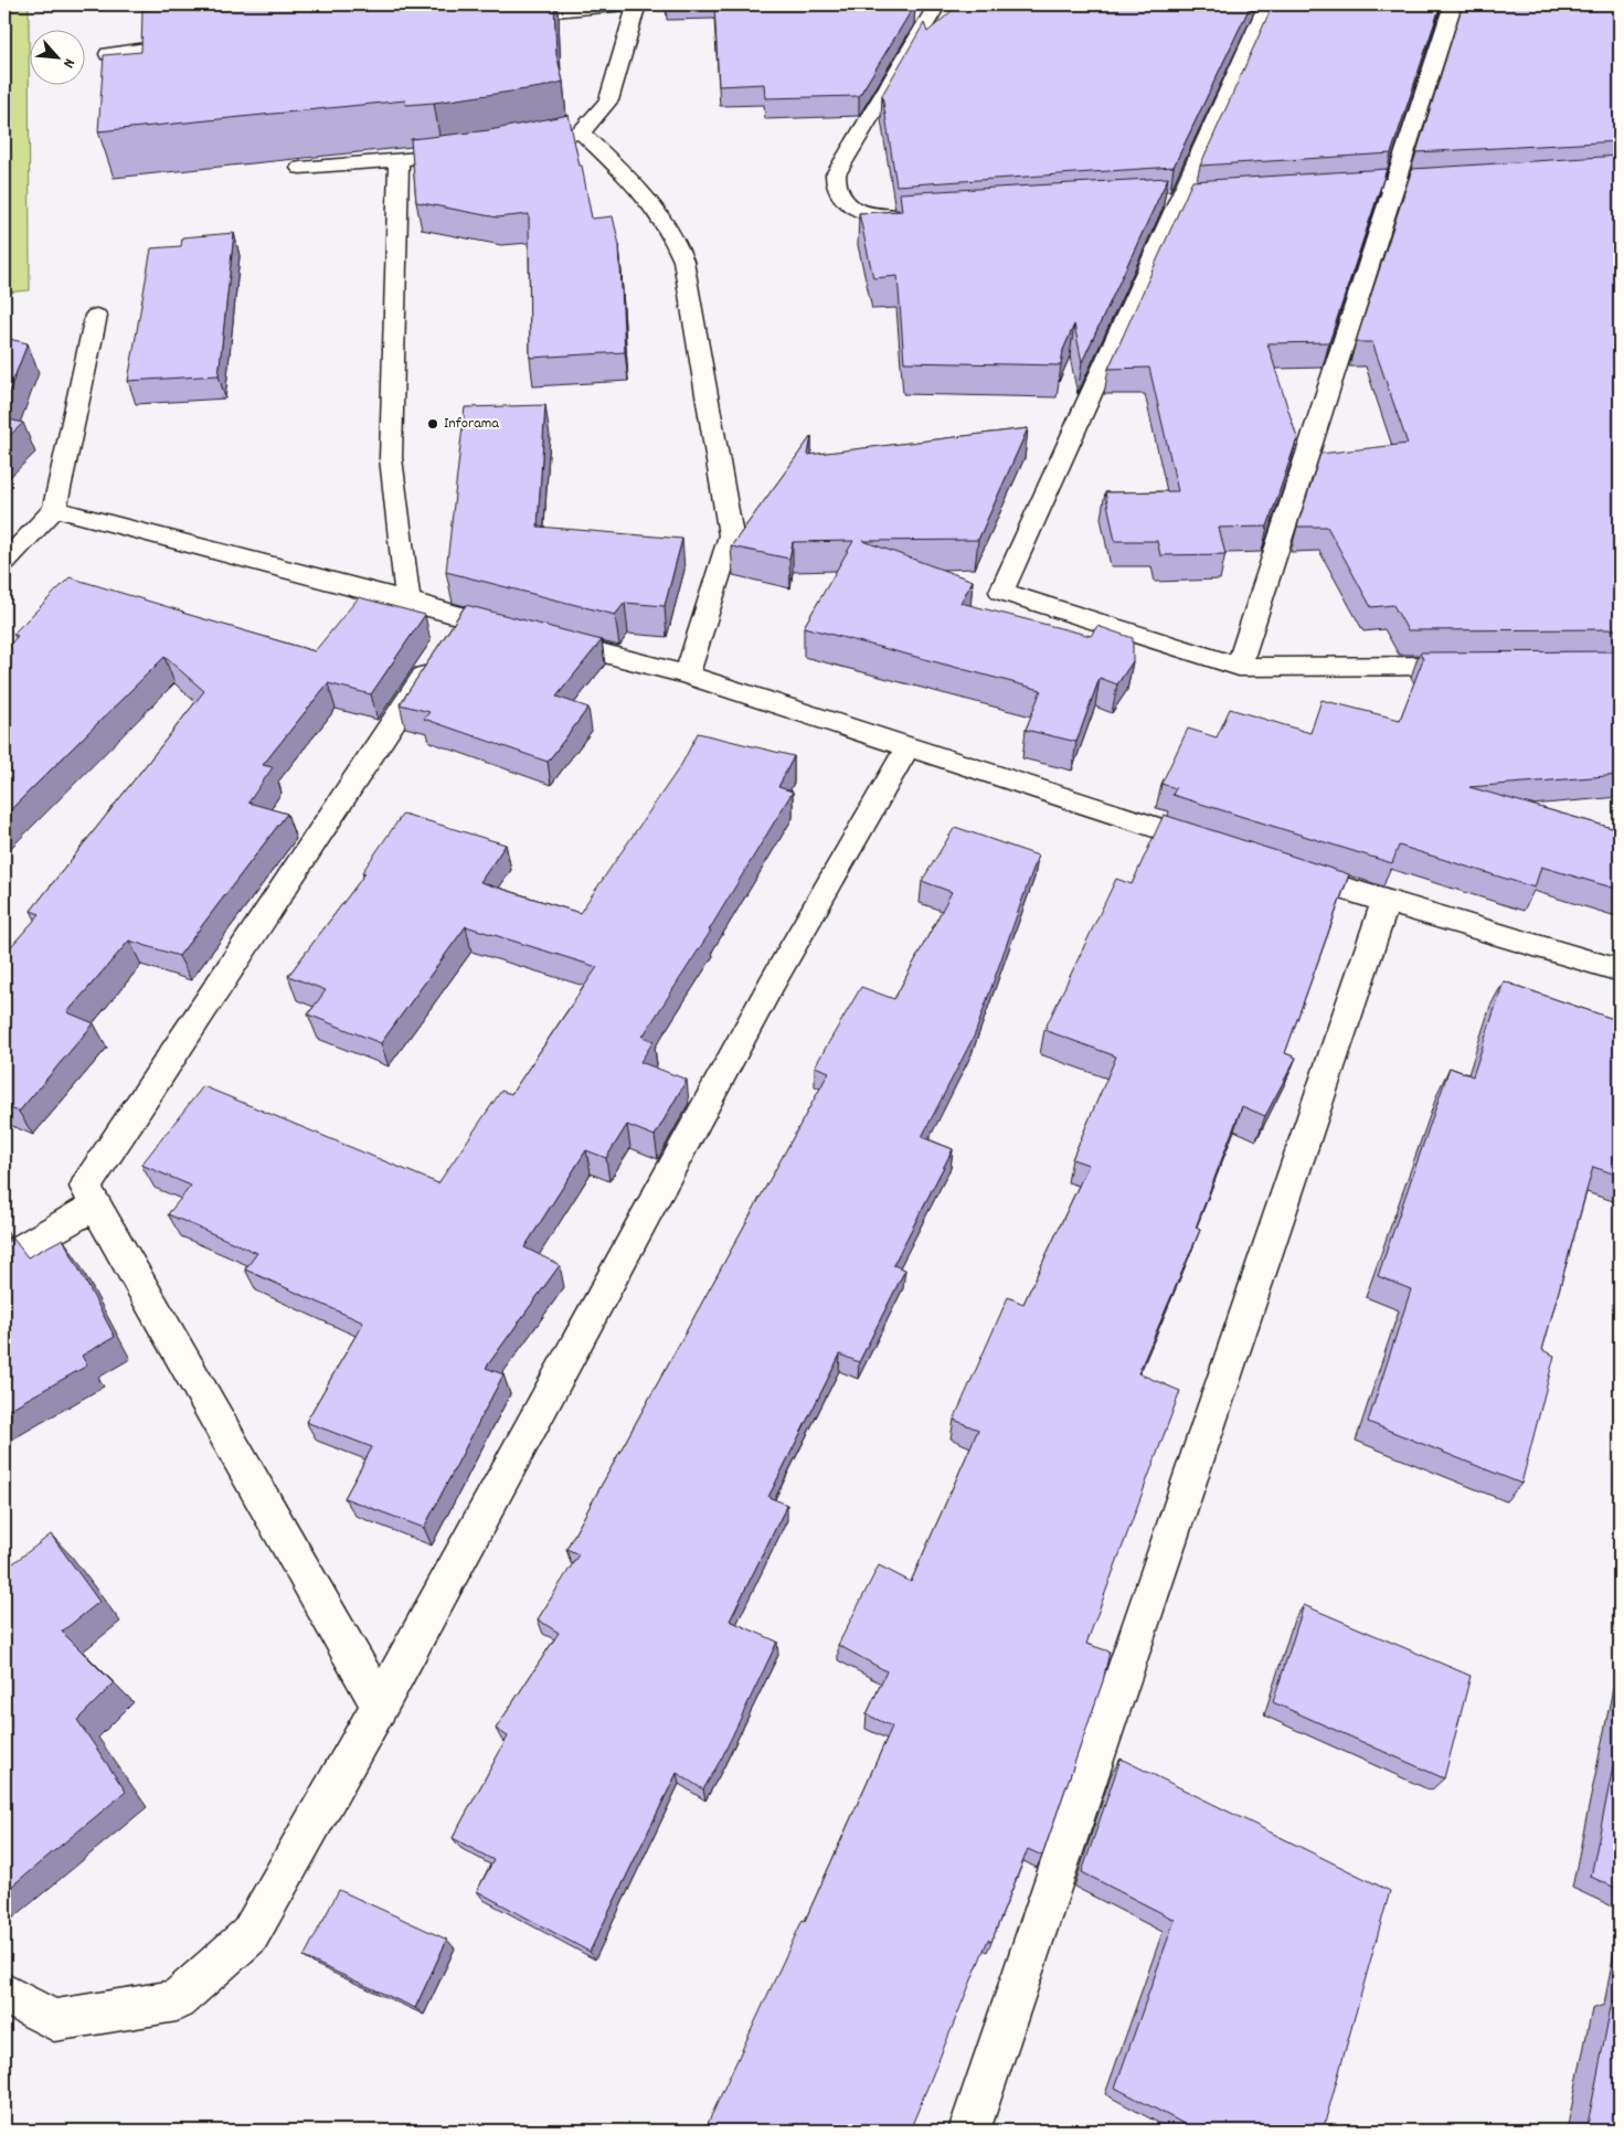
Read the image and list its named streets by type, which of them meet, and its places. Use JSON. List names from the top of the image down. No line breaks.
{"places":["Inforama"],"north":"bottom right"}
